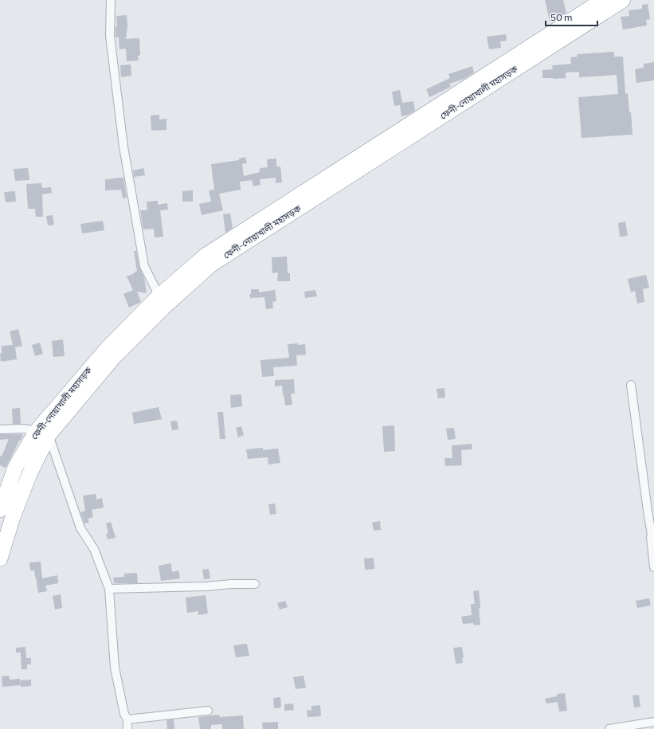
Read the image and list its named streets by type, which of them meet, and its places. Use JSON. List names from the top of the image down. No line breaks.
{"streets":{"highway":["ফেনী-নোয়াখালী মহাসড়ক"]},"scale_bar":"50 m"}
